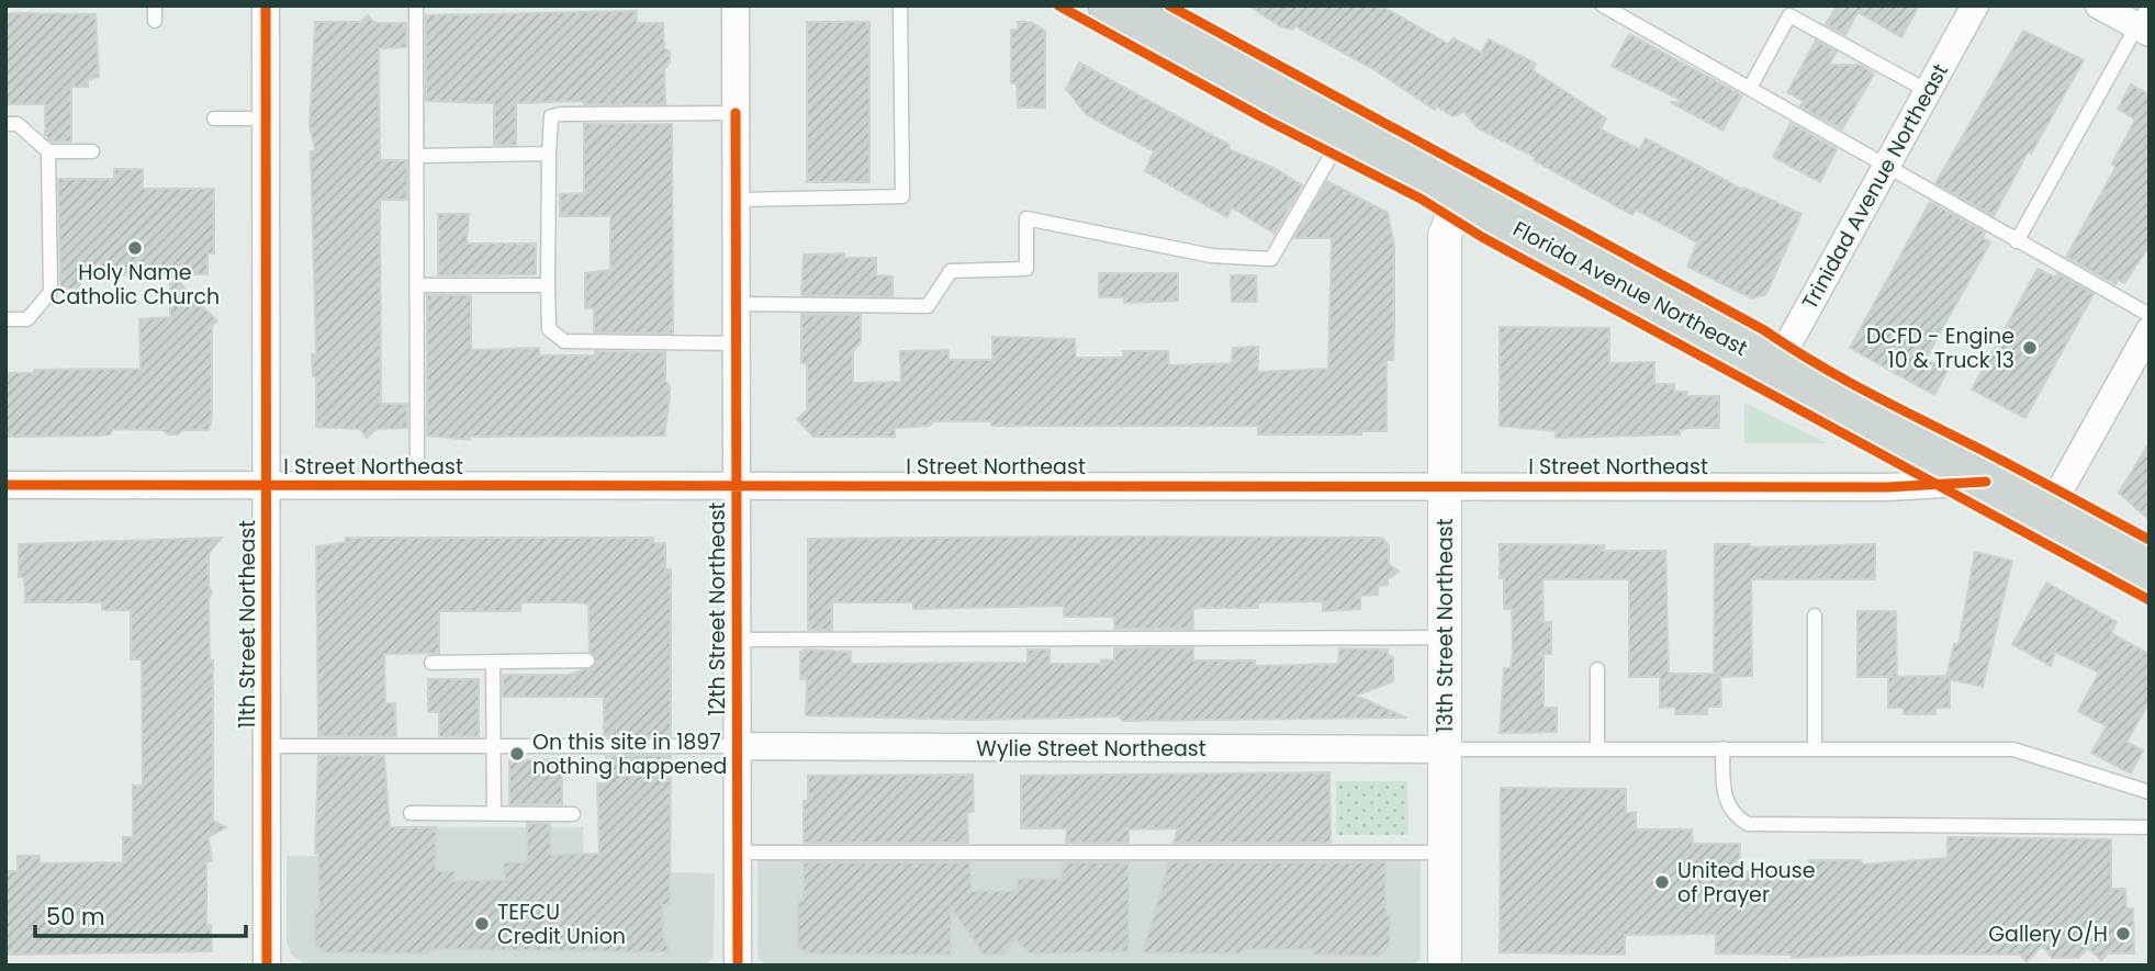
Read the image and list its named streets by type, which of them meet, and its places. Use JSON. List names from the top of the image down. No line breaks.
{"streets":{"main road":["Florida Avenue Northeast"],"street":["Trinidad Avenue Northeast","I Street Northeast","12th Street Northeast","11th Street Northeast","13th Street Northeast","Wylie Street Northeast"]},"crossings":[["Trinidad Avenue Northeast","Florida Avenue Northeast"],["Florida Avenue Northeast","I Street Northeast"],["Florida Avenue Northeast","13th Street Northeast"],["I Street Northeast","12th Street Northeast"],["I Street Northeast","11th Street Northeast"],["I Street Northeast","13th Street Northeast"],["12th Street Northeast","Wylie Street Northeast"],["13th Street Northeast","Wylie Street Northeast"]],"places":["Holy Name Catholic Church","DCFD - Engine 10 & Truck 13","On this site in 1897 nothing happened","United House of Prayer","TEFCU Credit Union","Gallery O/H"],"scale_bar":"50 m"}
